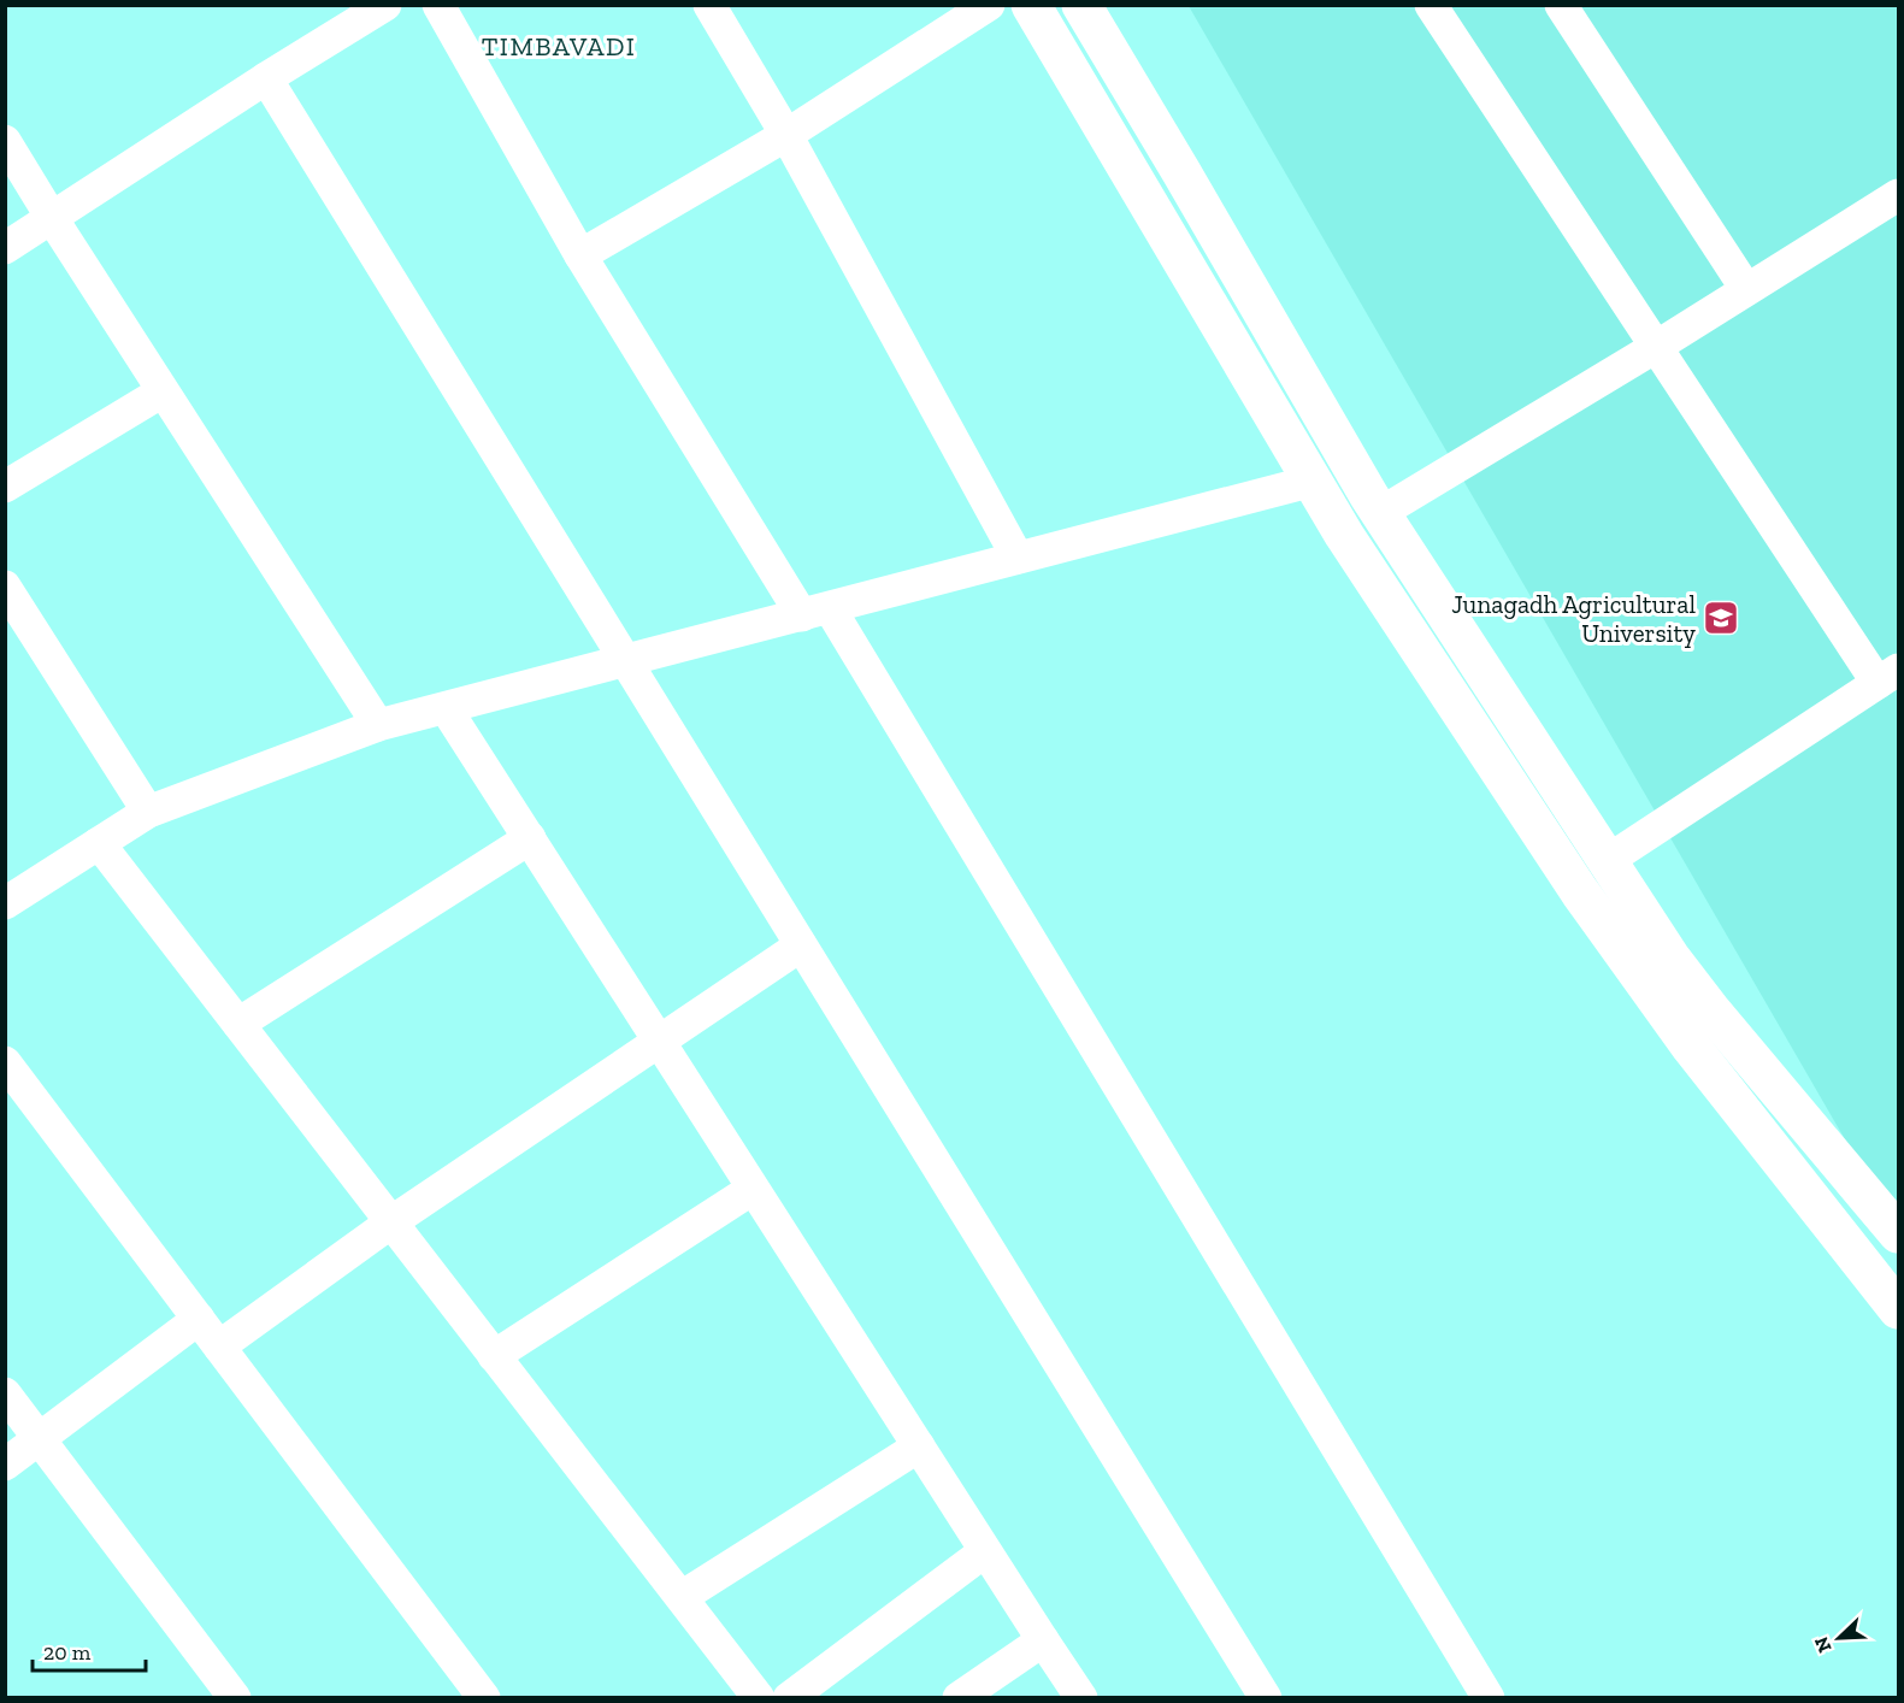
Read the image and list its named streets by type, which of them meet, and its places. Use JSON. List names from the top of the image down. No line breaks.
{"districts":["TIMBAVADI"],"places":{"school or university":["Junagadh Agricultural University"]},"scale_bar":"20 m","north":"bottom left"}
